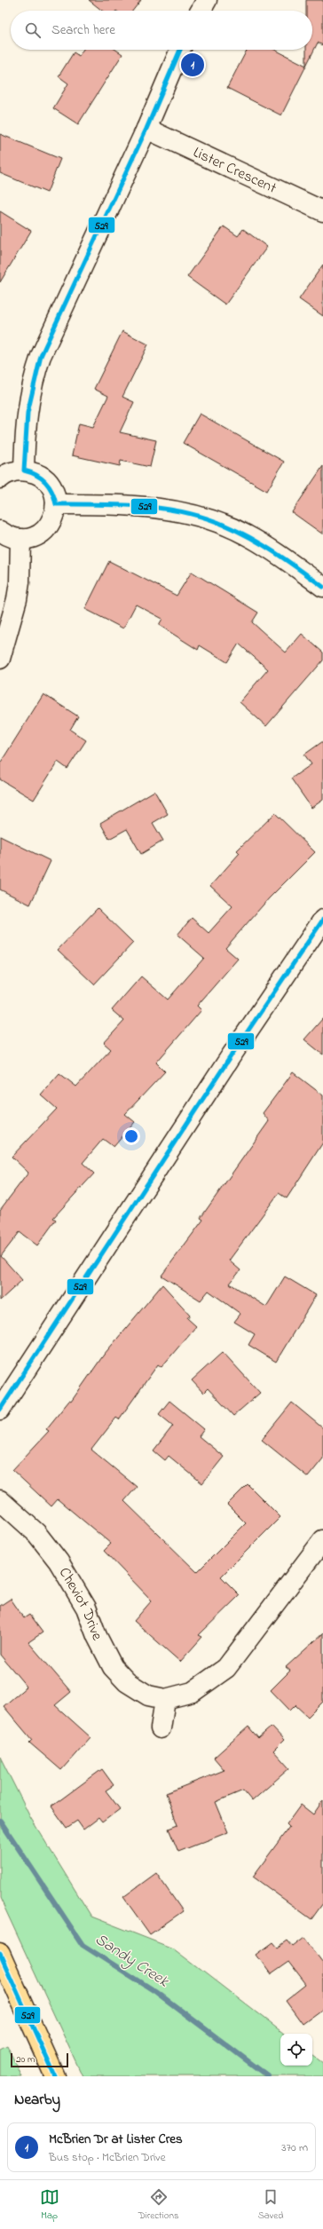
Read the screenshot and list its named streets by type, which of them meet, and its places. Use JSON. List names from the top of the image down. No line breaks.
{"streets":{"street":["Lister Crescent","Cheviot Drive"]},"water":["Sandy Creek"],"lines":["transit line 529"],"scale_bar":"20 m","page":{"search":"Search here","pins":"1","scale":"20 m","heading":"Nearby","list":[{"mark":"1","name":"McBrien Dr at Lister Cres","note":"Bus stop · McBrien Drive","value":"370 m"}],"nav":["Map","Directions","Saved"]}}
